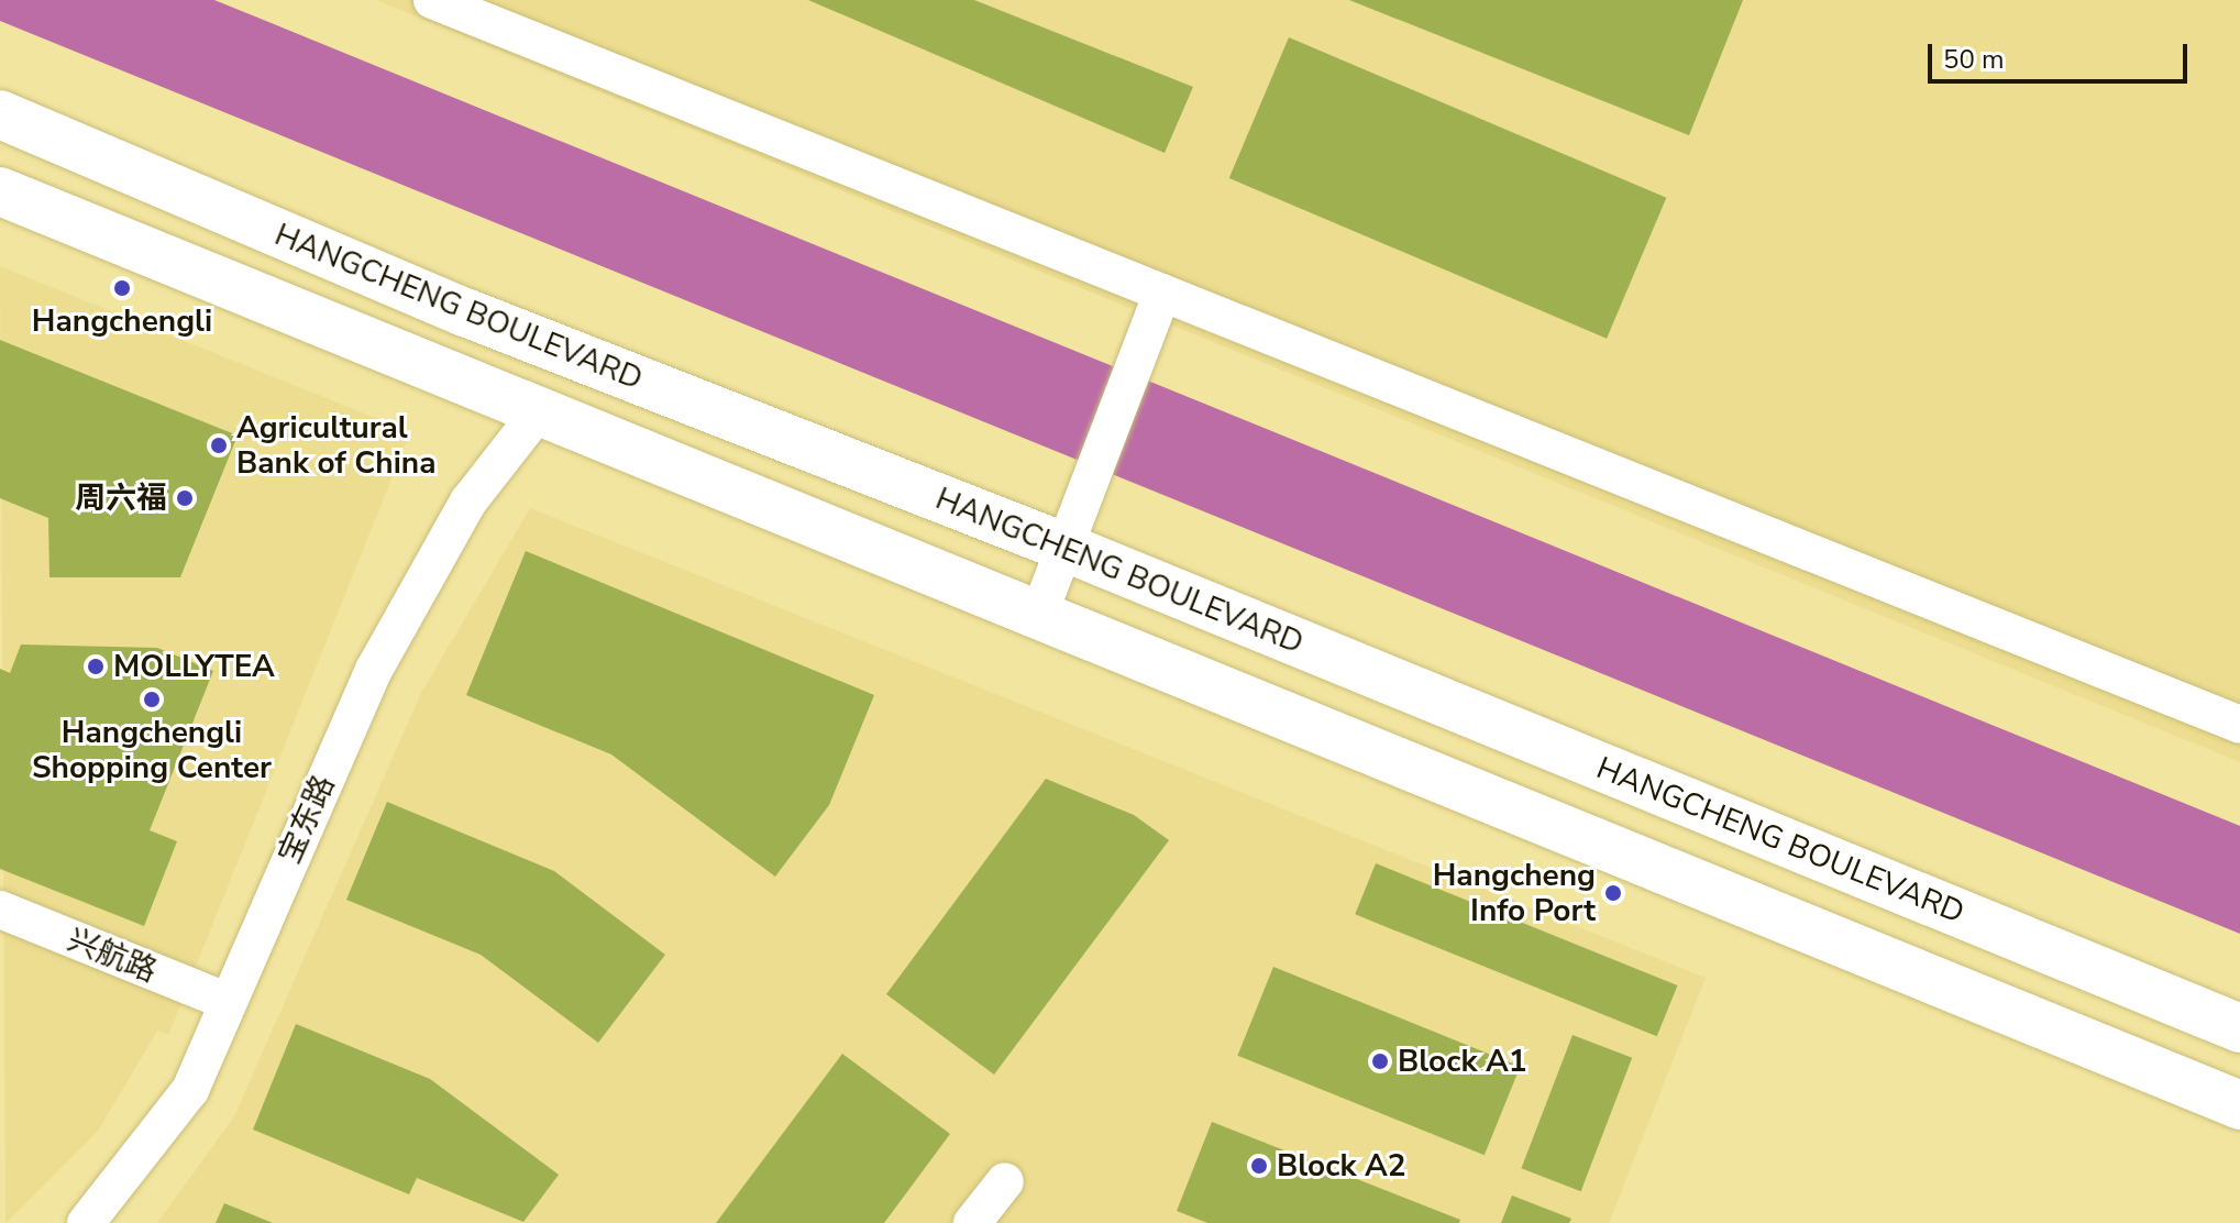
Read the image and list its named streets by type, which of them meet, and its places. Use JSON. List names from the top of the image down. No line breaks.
{"streets":{"main road":["HANGCHENG BOULEVARD"],"street":["宝东路","兴航路"]},"crossings":[["宝东路","兴航路"]],"places":["Hangchengli","Agricultural Bank of China","周六福","MOLLYTEA","Hangchengli Shopping Center","Hangcheng Info Port","Block A1","Block A2"],"scale_bar":"50 m"}
